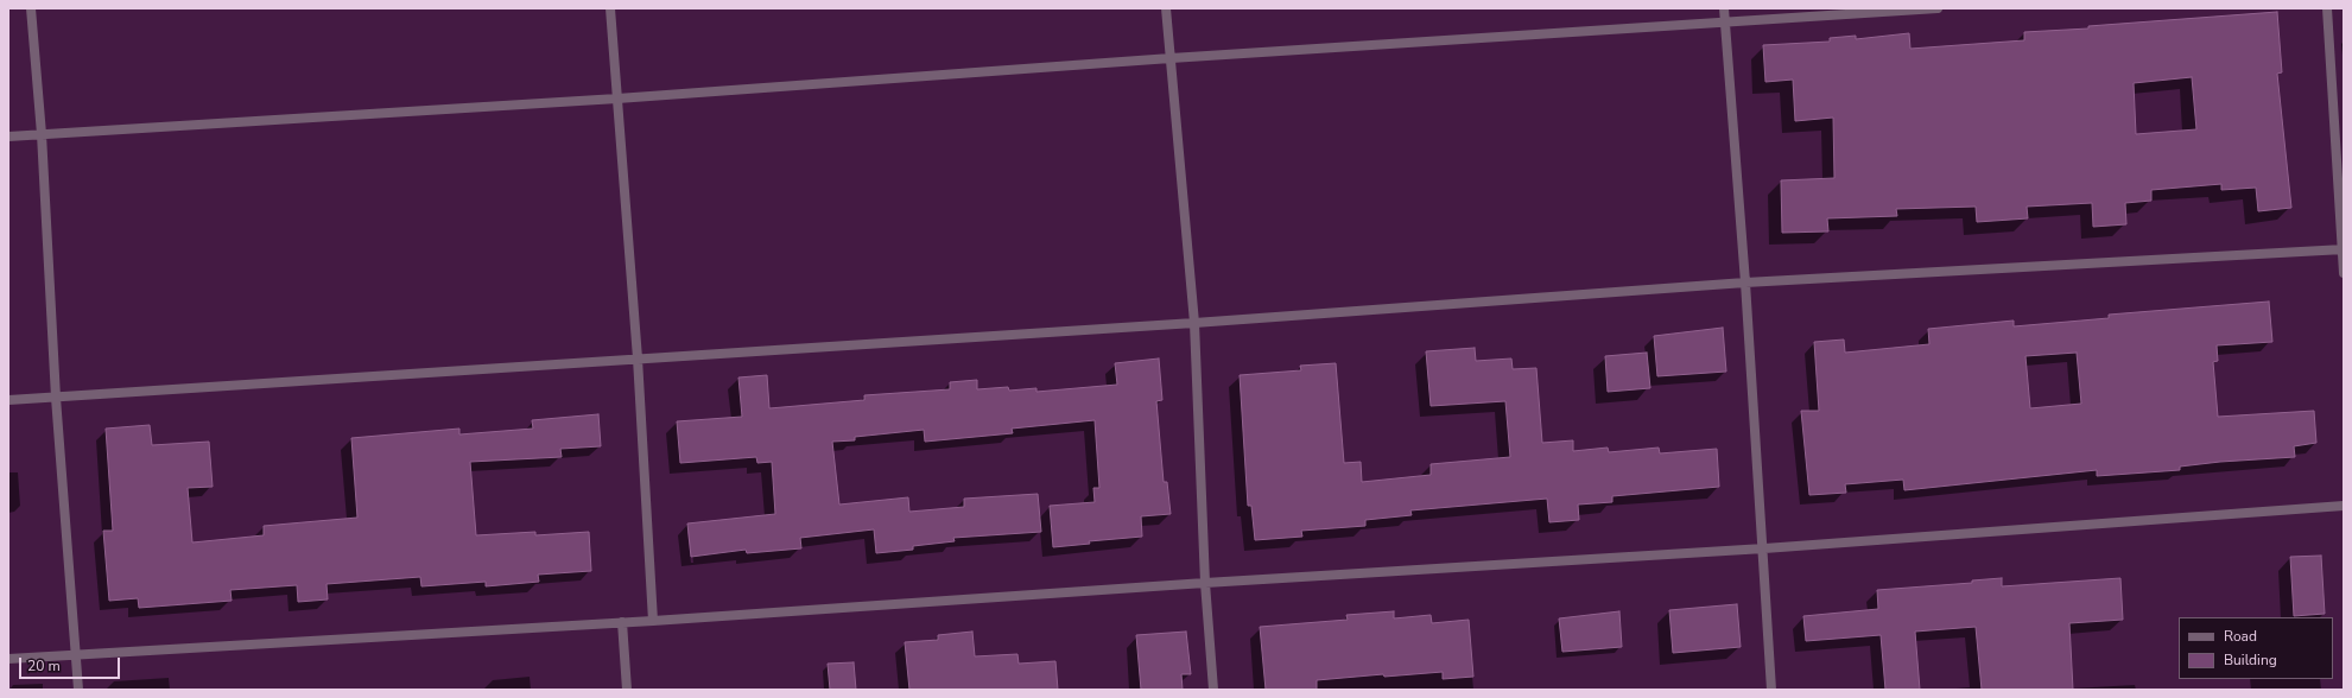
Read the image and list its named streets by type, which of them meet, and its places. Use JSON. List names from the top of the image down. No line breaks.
{"legend":["Road","Building"],"scale_bar":"20 m"}
